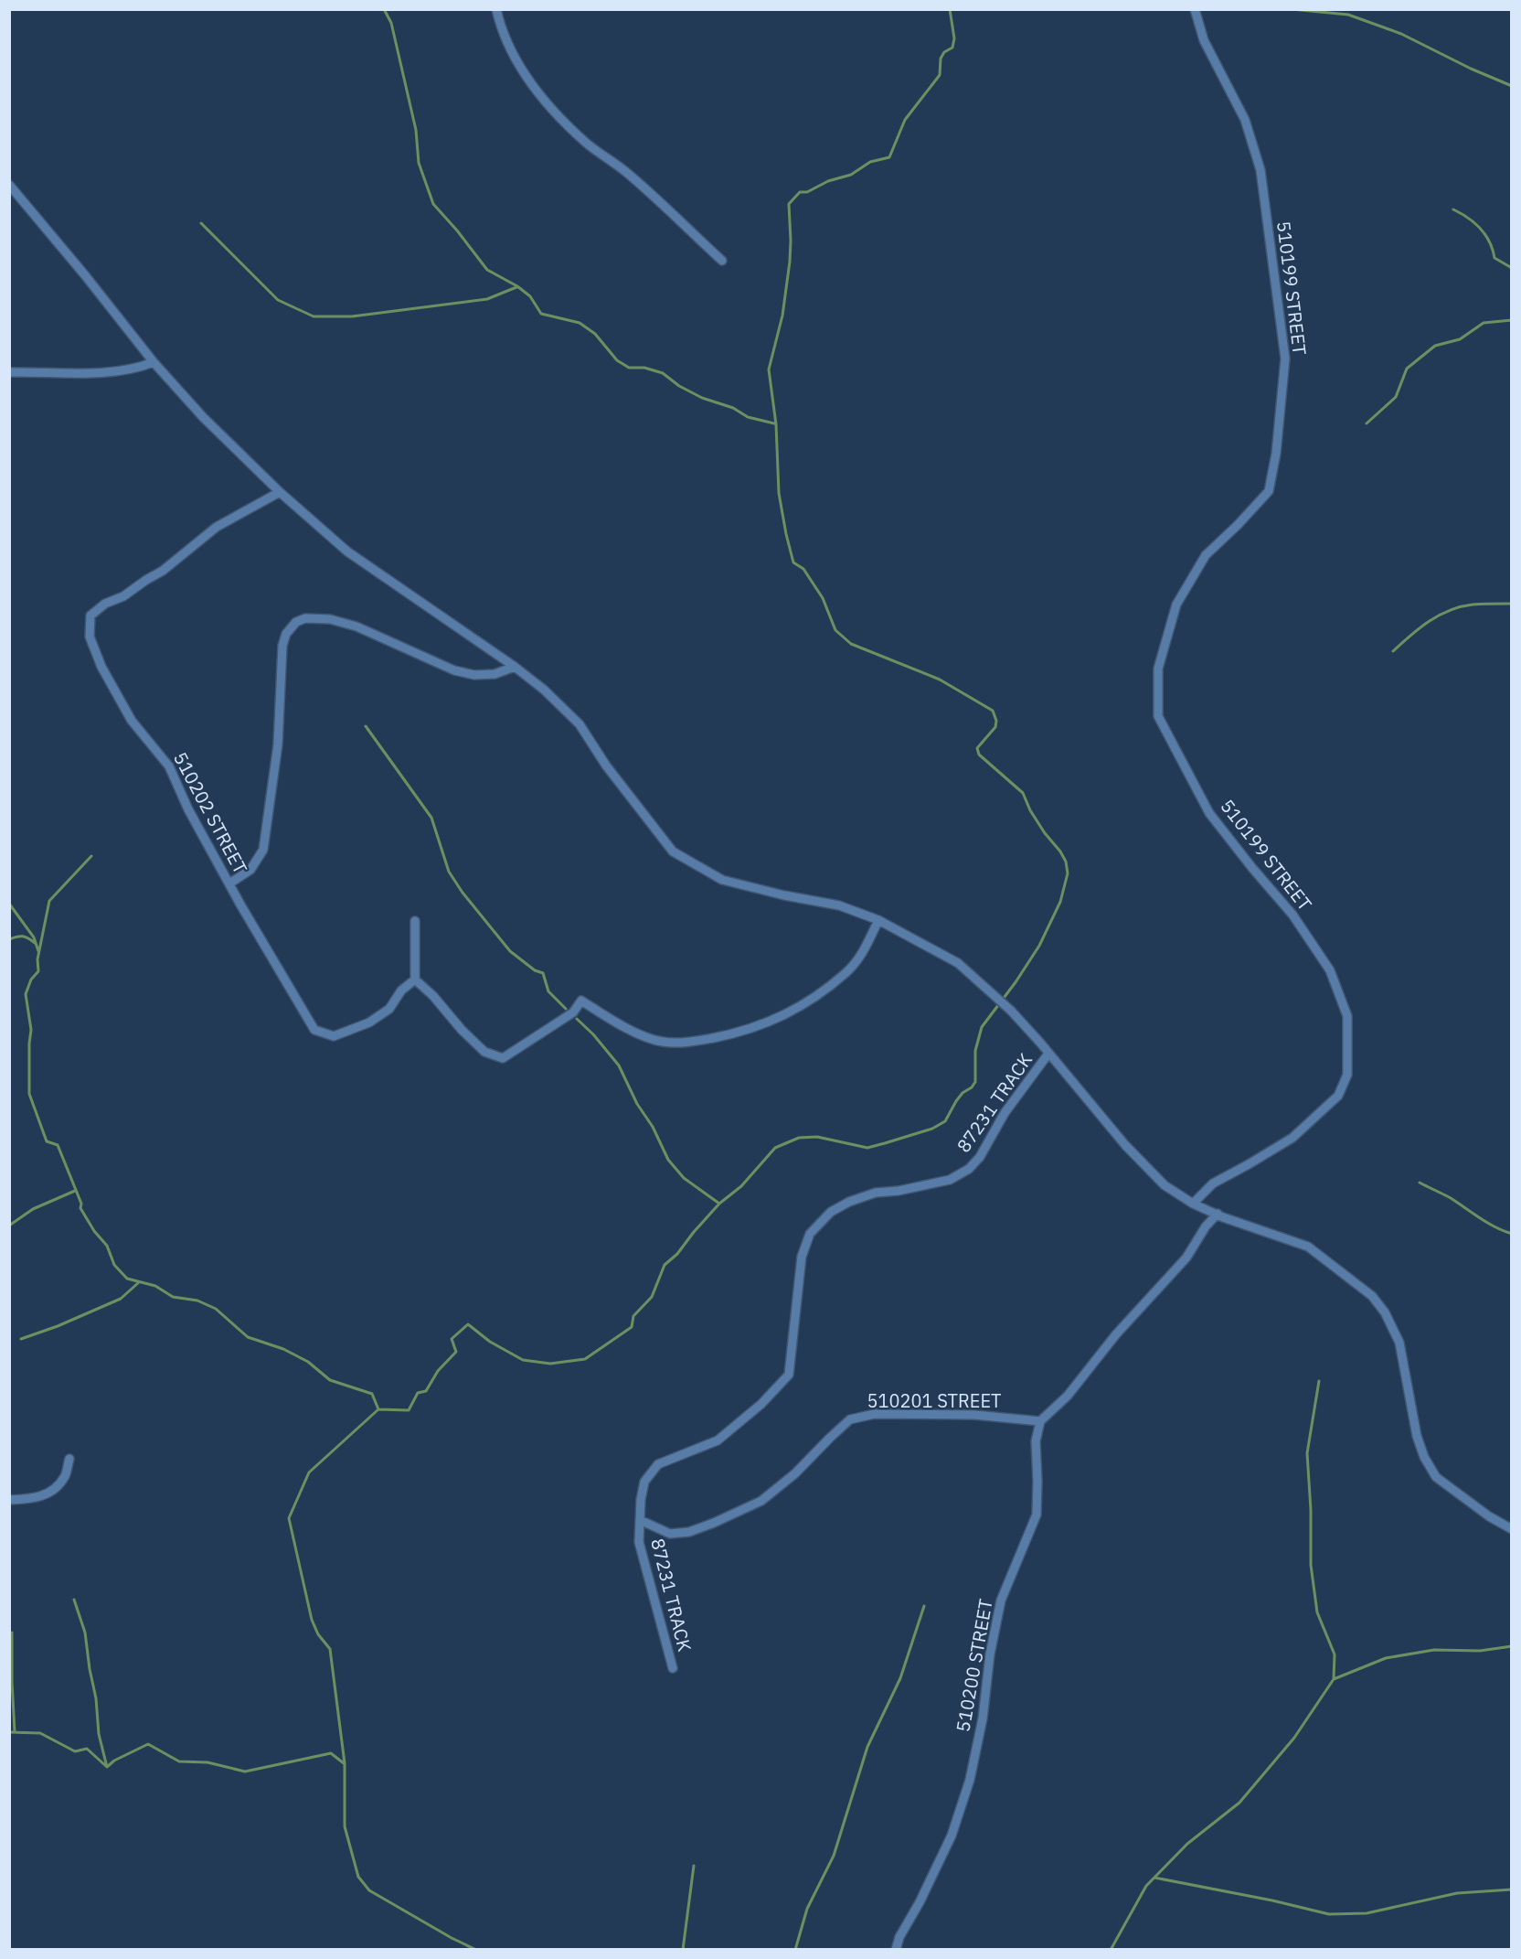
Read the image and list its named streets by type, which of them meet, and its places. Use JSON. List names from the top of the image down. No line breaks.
{"streets":{"street":["510199 STREET","510202 STREET","87231 TRACK","510201 STREET","510200 STREET"]},"crossings":[["87231 TRACK","510201 STREET"],["510201 STREET","510200 STREET"]]}
